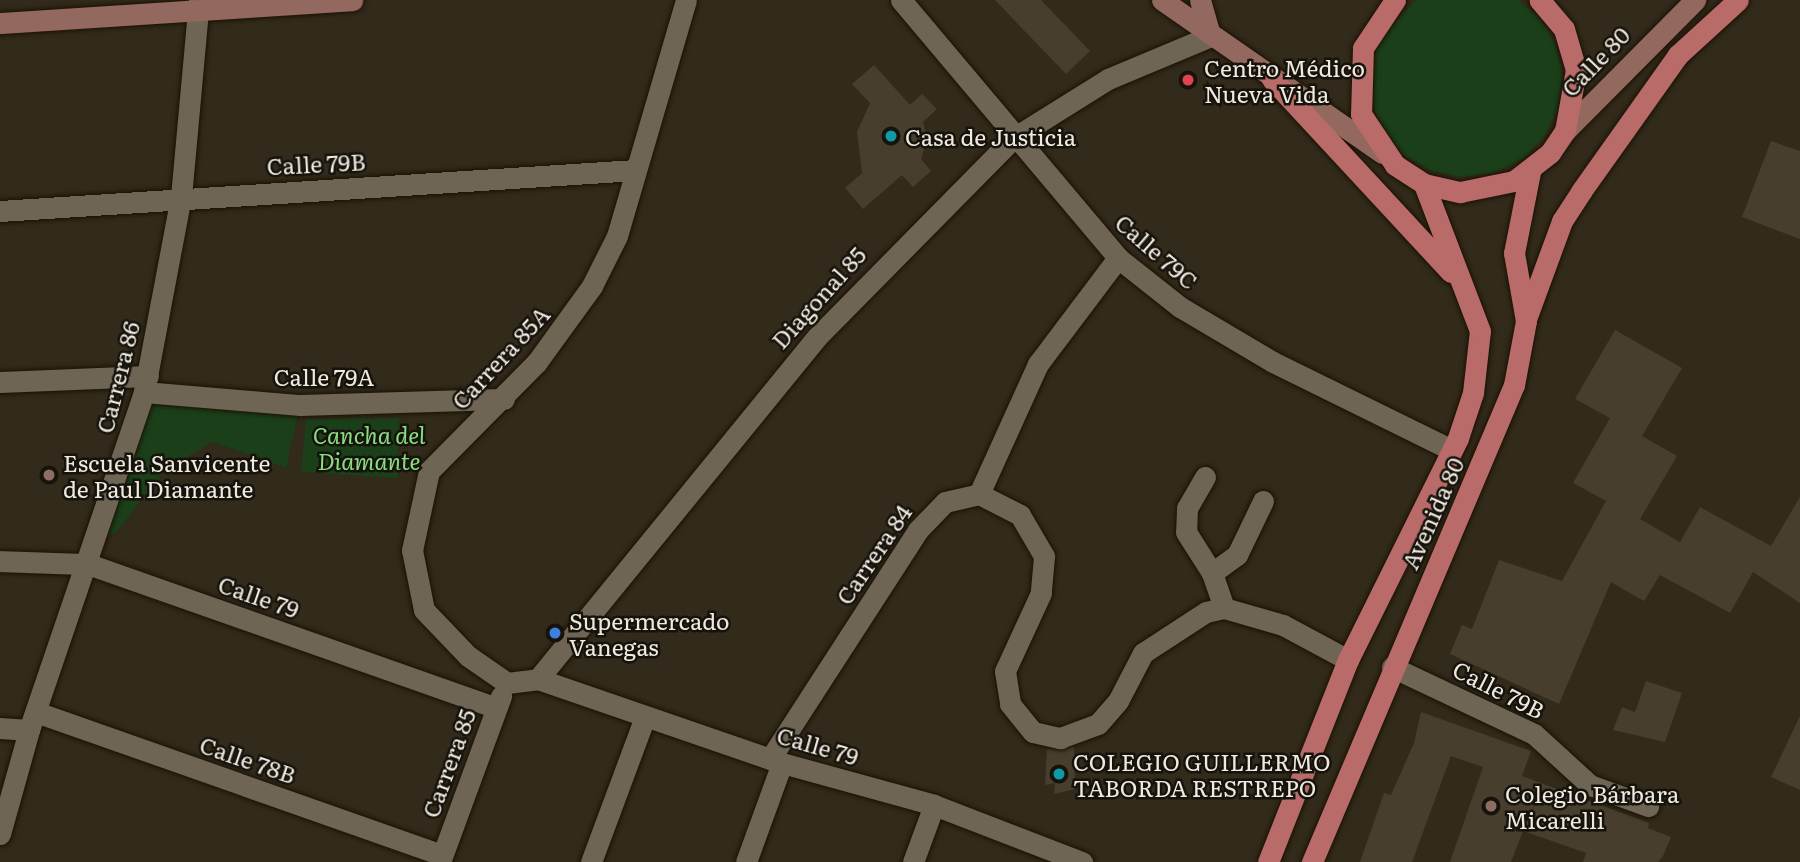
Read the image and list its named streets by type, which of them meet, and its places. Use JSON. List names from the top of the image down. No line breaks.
{"streets":{"main road":["Avenida 80"],"street":["Calle 80","Calle 79B","Calle 79C","Diagonal 85","Carrera 85A","Calle 79A","Carrera 86","Carrera 84","Calle 79","Calle 78B","Carrera 85"]},"crossings":[["Calle 79B","Carrera 85A"],["Calle 79B","Carrera 86"],["Calle 79B","Avenida 80"],["Calle 79C","Diagonal 85"],["Calle 79C","Avenida 80"],["Diagonal 85","Calle 79"],["Carrera 85A","Calle 79A"],["Carrera 85A","Carrera 85"],["Calle 79A","Carrera 86"],["Carrera 86","Calle 79"],["Carrera 86","Calle 78B"],["Carrera 84","Calle 79"],["Calle 79","Carrera 85"],["Calle 78B","Carrera 85"]],"parks":["Cancha del Diamante"],"places":["Centro Médico Nueva Vida","Casa de Justicia","Escuela Sanvicente de Paul Diamante","Supermercado Vanegas","COLEGIO GUILLERMO TABORDA RESTREPO","Colegio Bárbara Micarelli"]}
